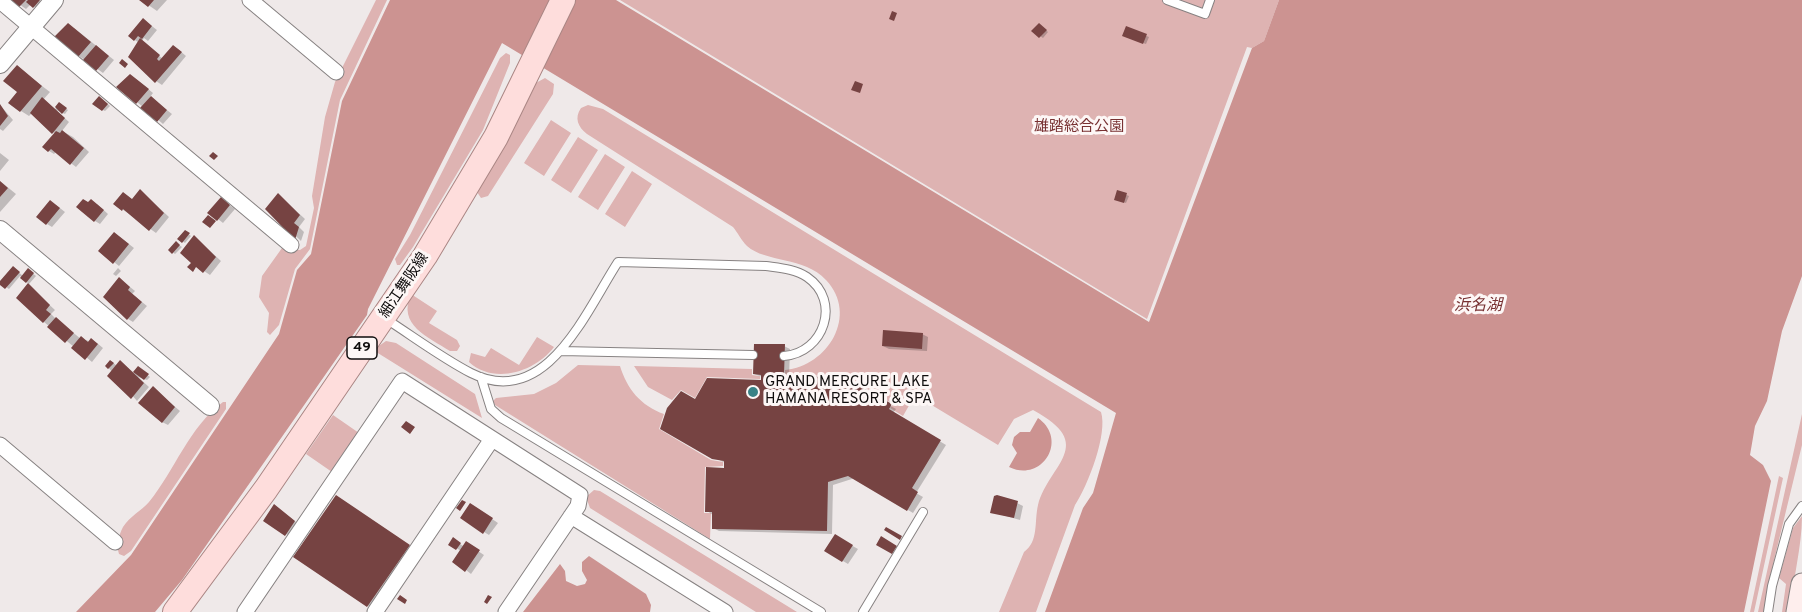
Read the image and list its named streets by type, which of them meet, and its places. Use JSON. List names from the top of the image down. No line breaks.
{"streets":{"main road":["細江舞阪線","49"]},"water":["浜名湖"],"parks":["雄踏総合公園"],"places":["GRAND MERCURE LAKE HAMANA RESORT & SPA"]}
